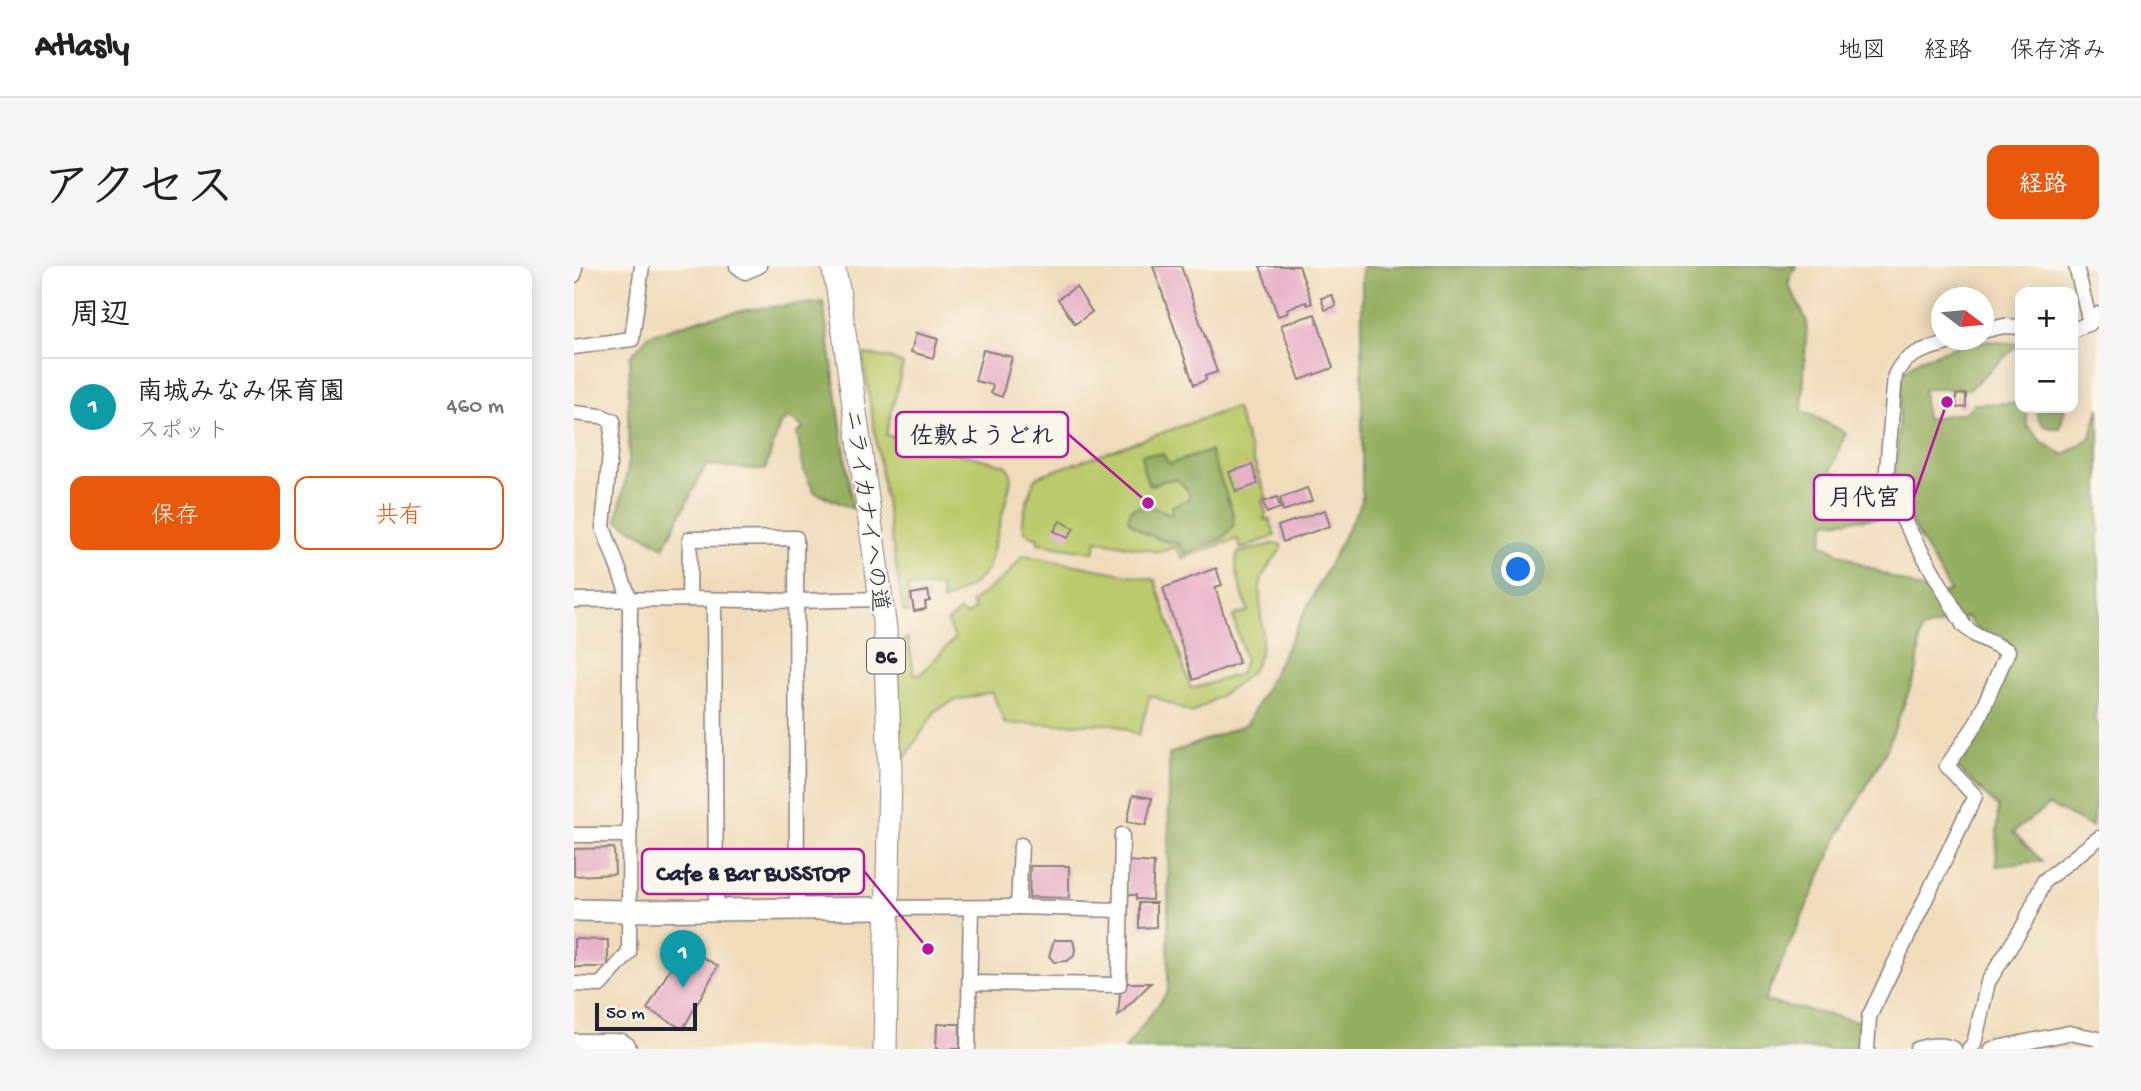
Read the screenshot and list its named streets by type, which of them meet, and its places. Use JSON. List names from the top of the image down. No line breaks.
{"streets":{"main road":["ニライカナイへの道","86"]},"places":["月代宮","佐敷ようどれ","Cafe & Bar BUSSTOP"],"scale_bar":"50 m","north":"right","page":{"header":"Atlasly","nav":["地図","経路","保存済み"],"title":"アクセス","buttons":["経路",["保存","共有"]],"heading":"周辺","map_buttons":["+","−"],"list":[{"mark":"1","name":"南城みなみ保育園","note":"スポット","value":"460 m"}],"pins":"1","scale":"50 m"}}
